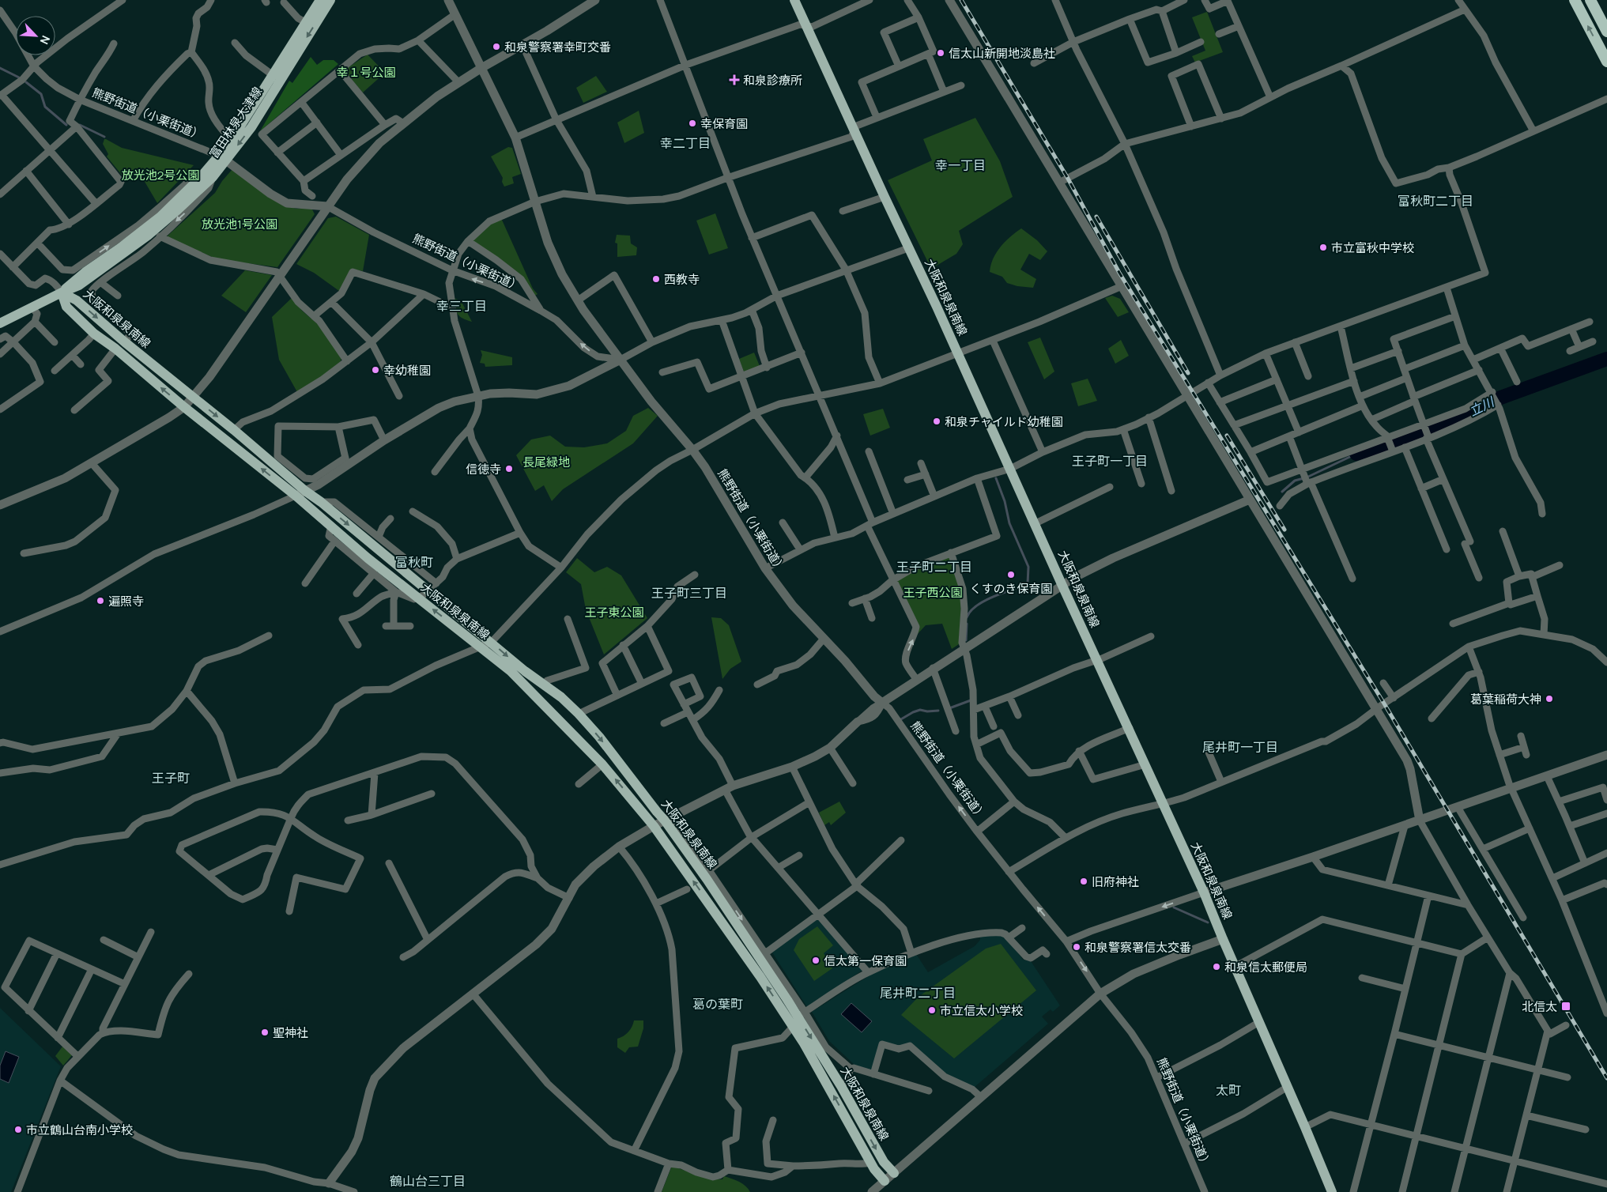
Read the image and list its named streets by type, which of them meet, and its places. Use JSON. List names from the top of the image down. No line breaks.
{"streets":{"main road":["富田林泉大津線","大阪和泉泉南線"],"street":["熊野街道（小栗街道）"]},"crossings":[["熊野街道（小栗街道）","富田林泉大津線"],["富田林泉大津線","大阪和泉泉南線"]],"districts":["幸二丁目","幸一丁目","富秋町二丁目","幸三丁目","王子町一丁目","富秋町","王子町二丁目","王子町三丁目","尾井町一丁目","王子町","尾井町二丁目","葛の葉町","太町","鶴山台三丁目"],"water":["立川"],"parks":["幸１号公園","放光池2号公園","放光池1号公園","長尾緑地","王子西公園","王子東公園"],"places":{"other":["和泉警察署幸町交番","信太山新開地淡島社","幸保育園","市立富秋中学校","西教寺","幸幼稚園","和泉チャイルド幼稚園","信徳寺","くすのき保育園","遍照寺","葛葉稲荷大神","旧府神社","和泉警察署信太交番","信太第一保育園","和泉信太郵便局","市立信太小学校","聖神社","市立鶴山台南小学校"],"health":["和泉診療所"],"transit":["北信太"]},"north":"bottom right"}
